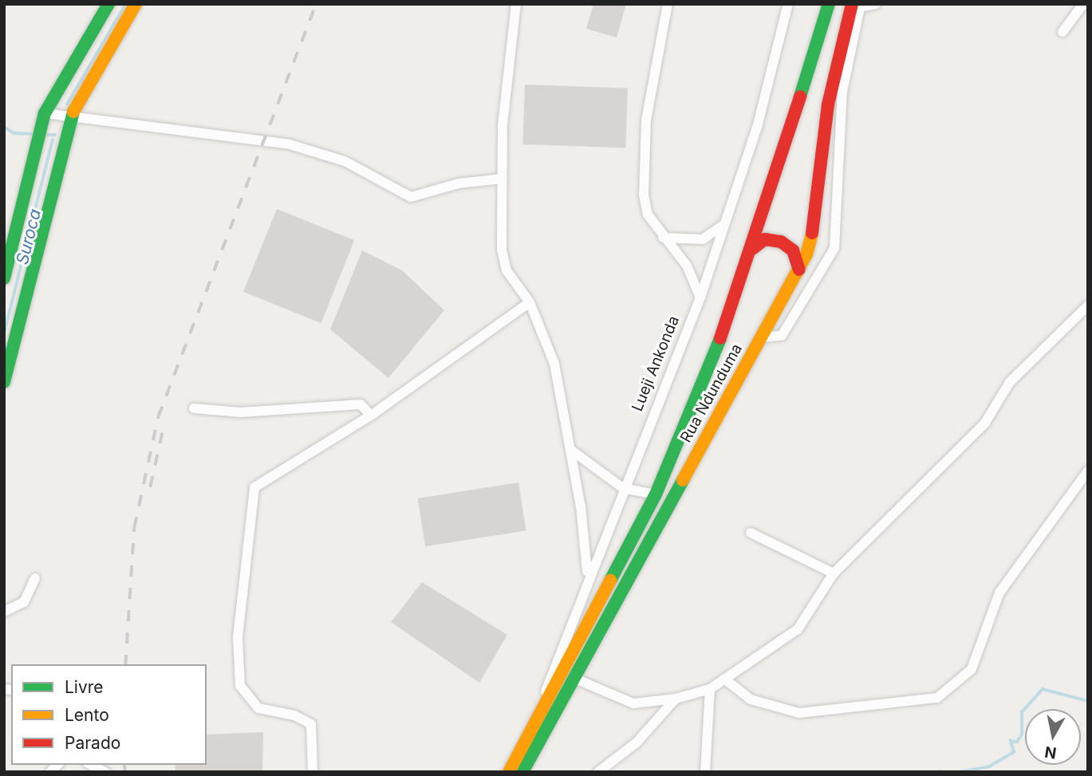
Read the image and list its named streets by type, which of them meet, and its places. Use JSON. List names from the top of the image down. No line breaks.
{"streets":{"main road":["Rua Ndunduma"],"street":["Lueji Ankonda"]},"crossings":[["Lueji Ankonda","Rua Ndunduma"]],"water":["Suroca"],"legend":["Livre","Lento","Parado"],"north":"bottom"}
